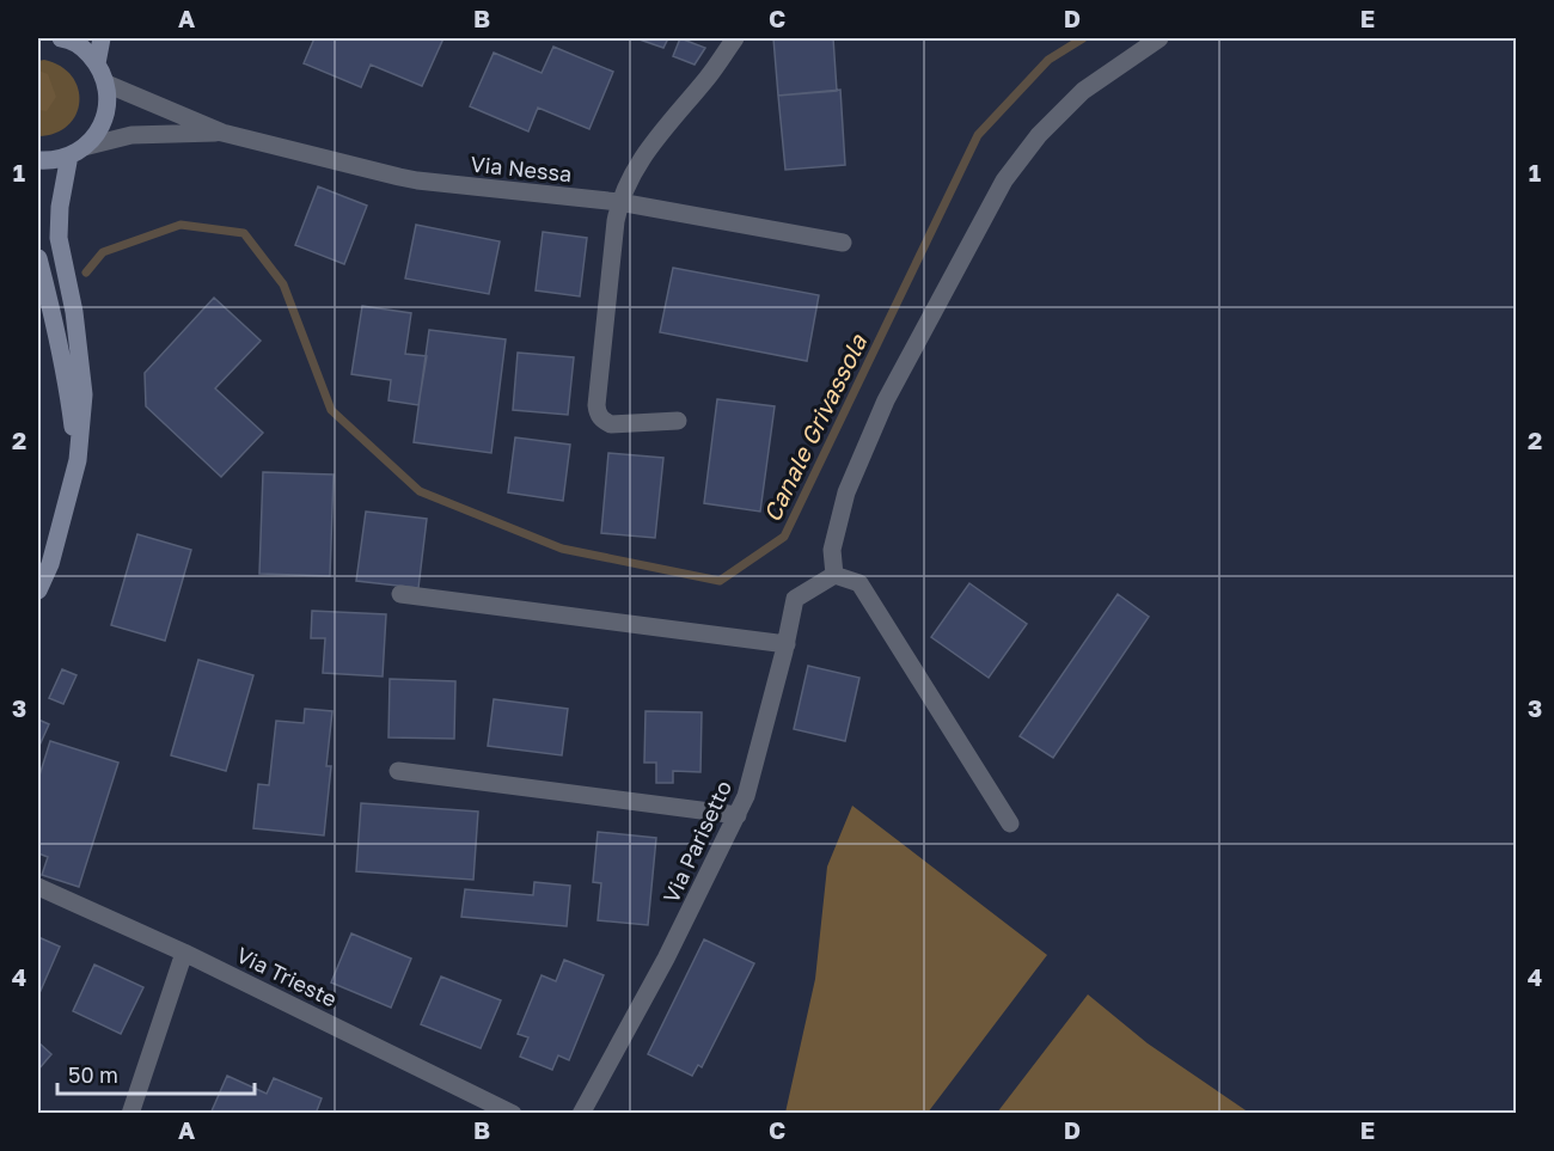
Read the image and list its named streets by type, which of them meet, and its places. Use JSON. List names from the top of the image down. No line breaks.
{"streets":{"street":["Via Nessa","Via Parisetto","Via Trieste"]},"water":["Canale Grivassola"],"scale_bar":"50 m","grid":{"columns":["A","B","C","D","E"],"rows":["1","2","3","4"]}}
